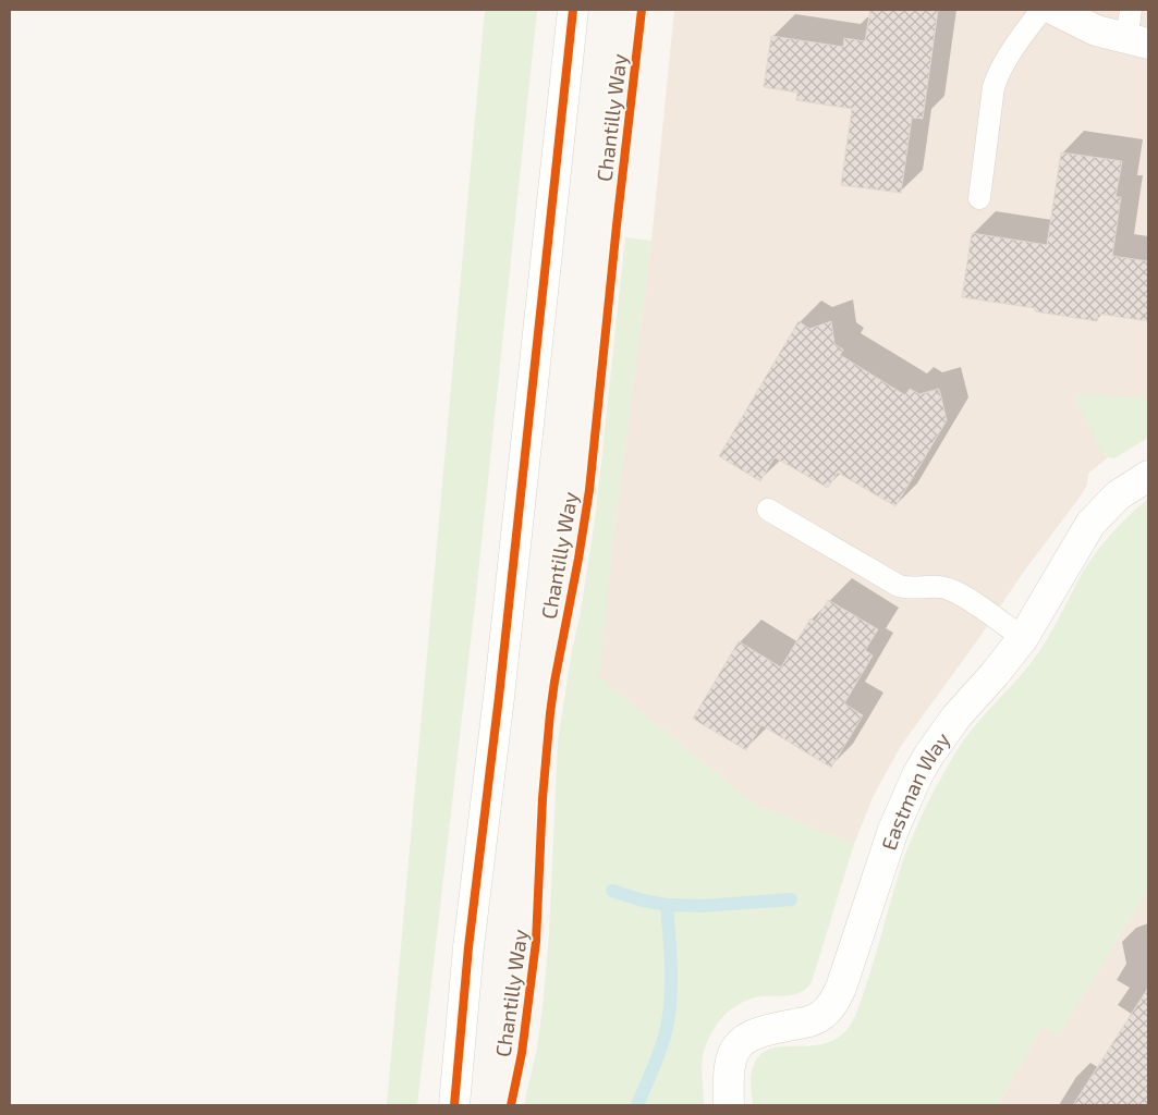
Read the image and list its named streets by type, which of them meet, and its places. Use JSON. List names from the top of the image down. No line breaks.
{"streets":{"street":["Chantilly Way","Eastman Way"]}}
